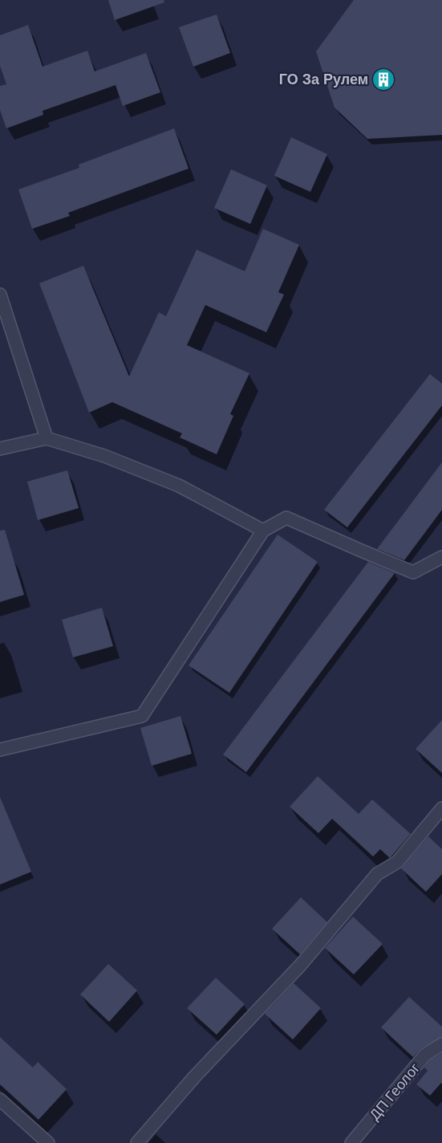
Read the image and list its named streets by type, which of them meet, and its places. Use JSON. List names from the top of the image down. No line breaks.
{"streets":{"street":["ДП Геолог"]},"places":{"building":["ГО За Рулем"]}}
